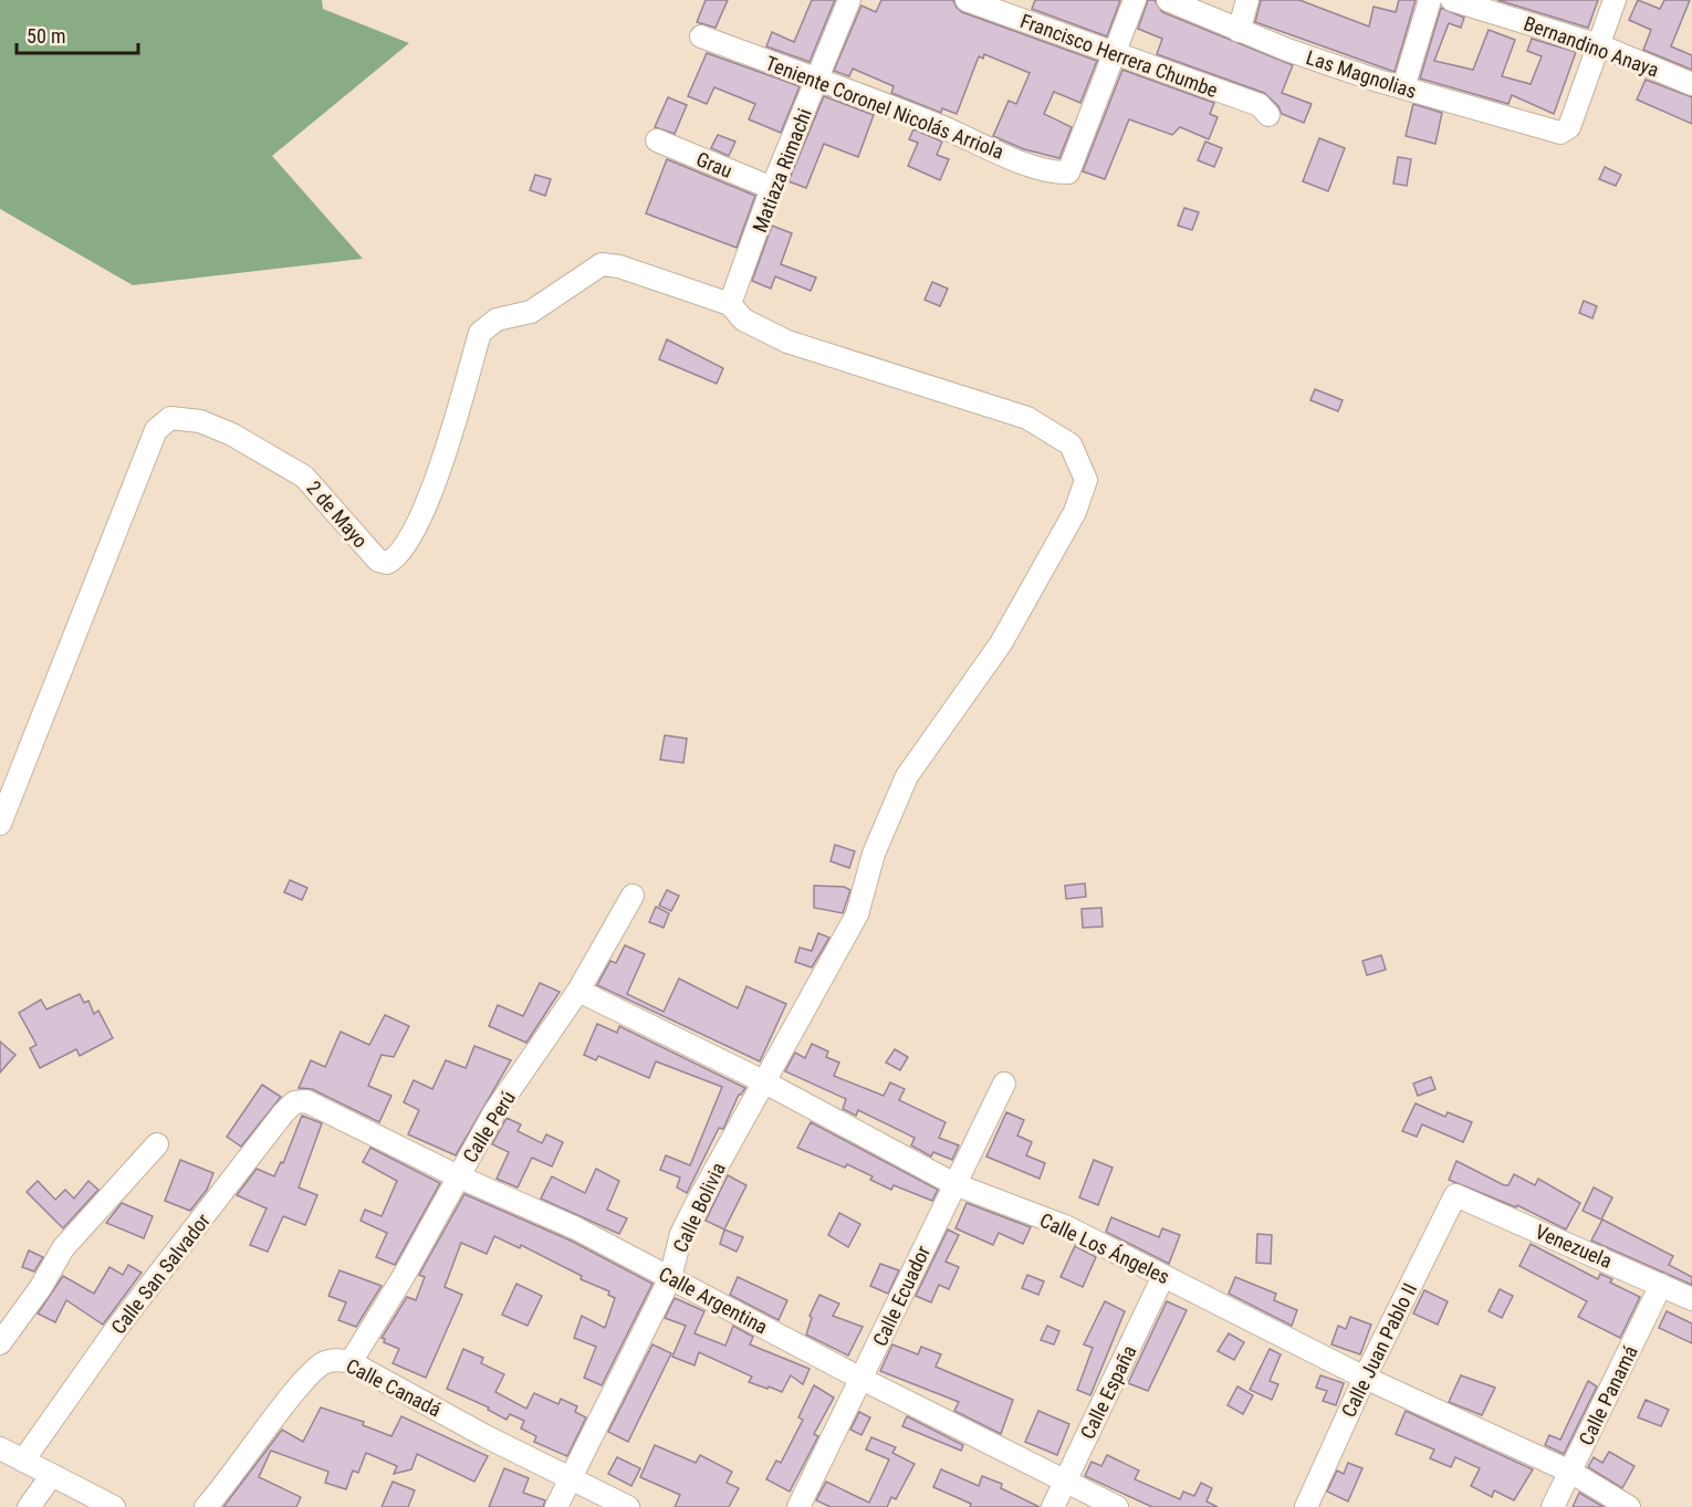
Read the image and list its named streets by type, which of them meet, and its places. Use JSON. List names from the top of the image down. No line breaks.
{"streets":{"street":["Bernandino Anaya","Francisco Herrera Chumbe","Las Magnolias","Teniente Coronel Nicolás Arriola","Grau","Matiaza Rimachi","2 de Mayo","Calle Perú","Calle Bolivia","Venezuela","Calle Los Ángeles","Calle San Salvador","Calle Ecuador","Calle Argentina","Calle Juan Pablo II","Calle Canadá","Calle España","Calle Panamá"]},"crossings":[["Bernandino Anaya","Las Magnolias"],["Francisco Herrera Chumbe","Teniente Coronel Nicolás Arriola"],["Teniente Coronel Nicolás Arriola","Matiaza Rimachi"],["Grau","Matiaza Rimachi"],["Matiaza Rimachi","2 de Mayo"],["Matiaza Rimachi","Calle Bolivia"],["2 de Mayo","Calle Bolivia"],["Calle Perú","Calle Los Ángeles"],["Calle Perú","Calle Argentina"],["Calle Perú","Calle Canadá"],["Calle Bolivia","Calle Los Ángeles"],["Calle Bolivia","Calle Argentina"],["Calle Bolivia","Calle Canadá"],["Venezuela","Calle Juan Pablo II"],["Venezuela","Calle Panamá"],["Calle Los Ángeles","Calle Ecuador"],["Calle Los Ángeles","Calle Juan Pablo II"],["Calle Los Ángeles","Calle España"],["Calle Los Ángeles","Calle Panamá"],["Calle San Salvador","Calle Argentina"],["Calle Ecuador","Calle Argentina"],["Calle Argentina","Calle España"]],"scale_bar":"50 m"}
